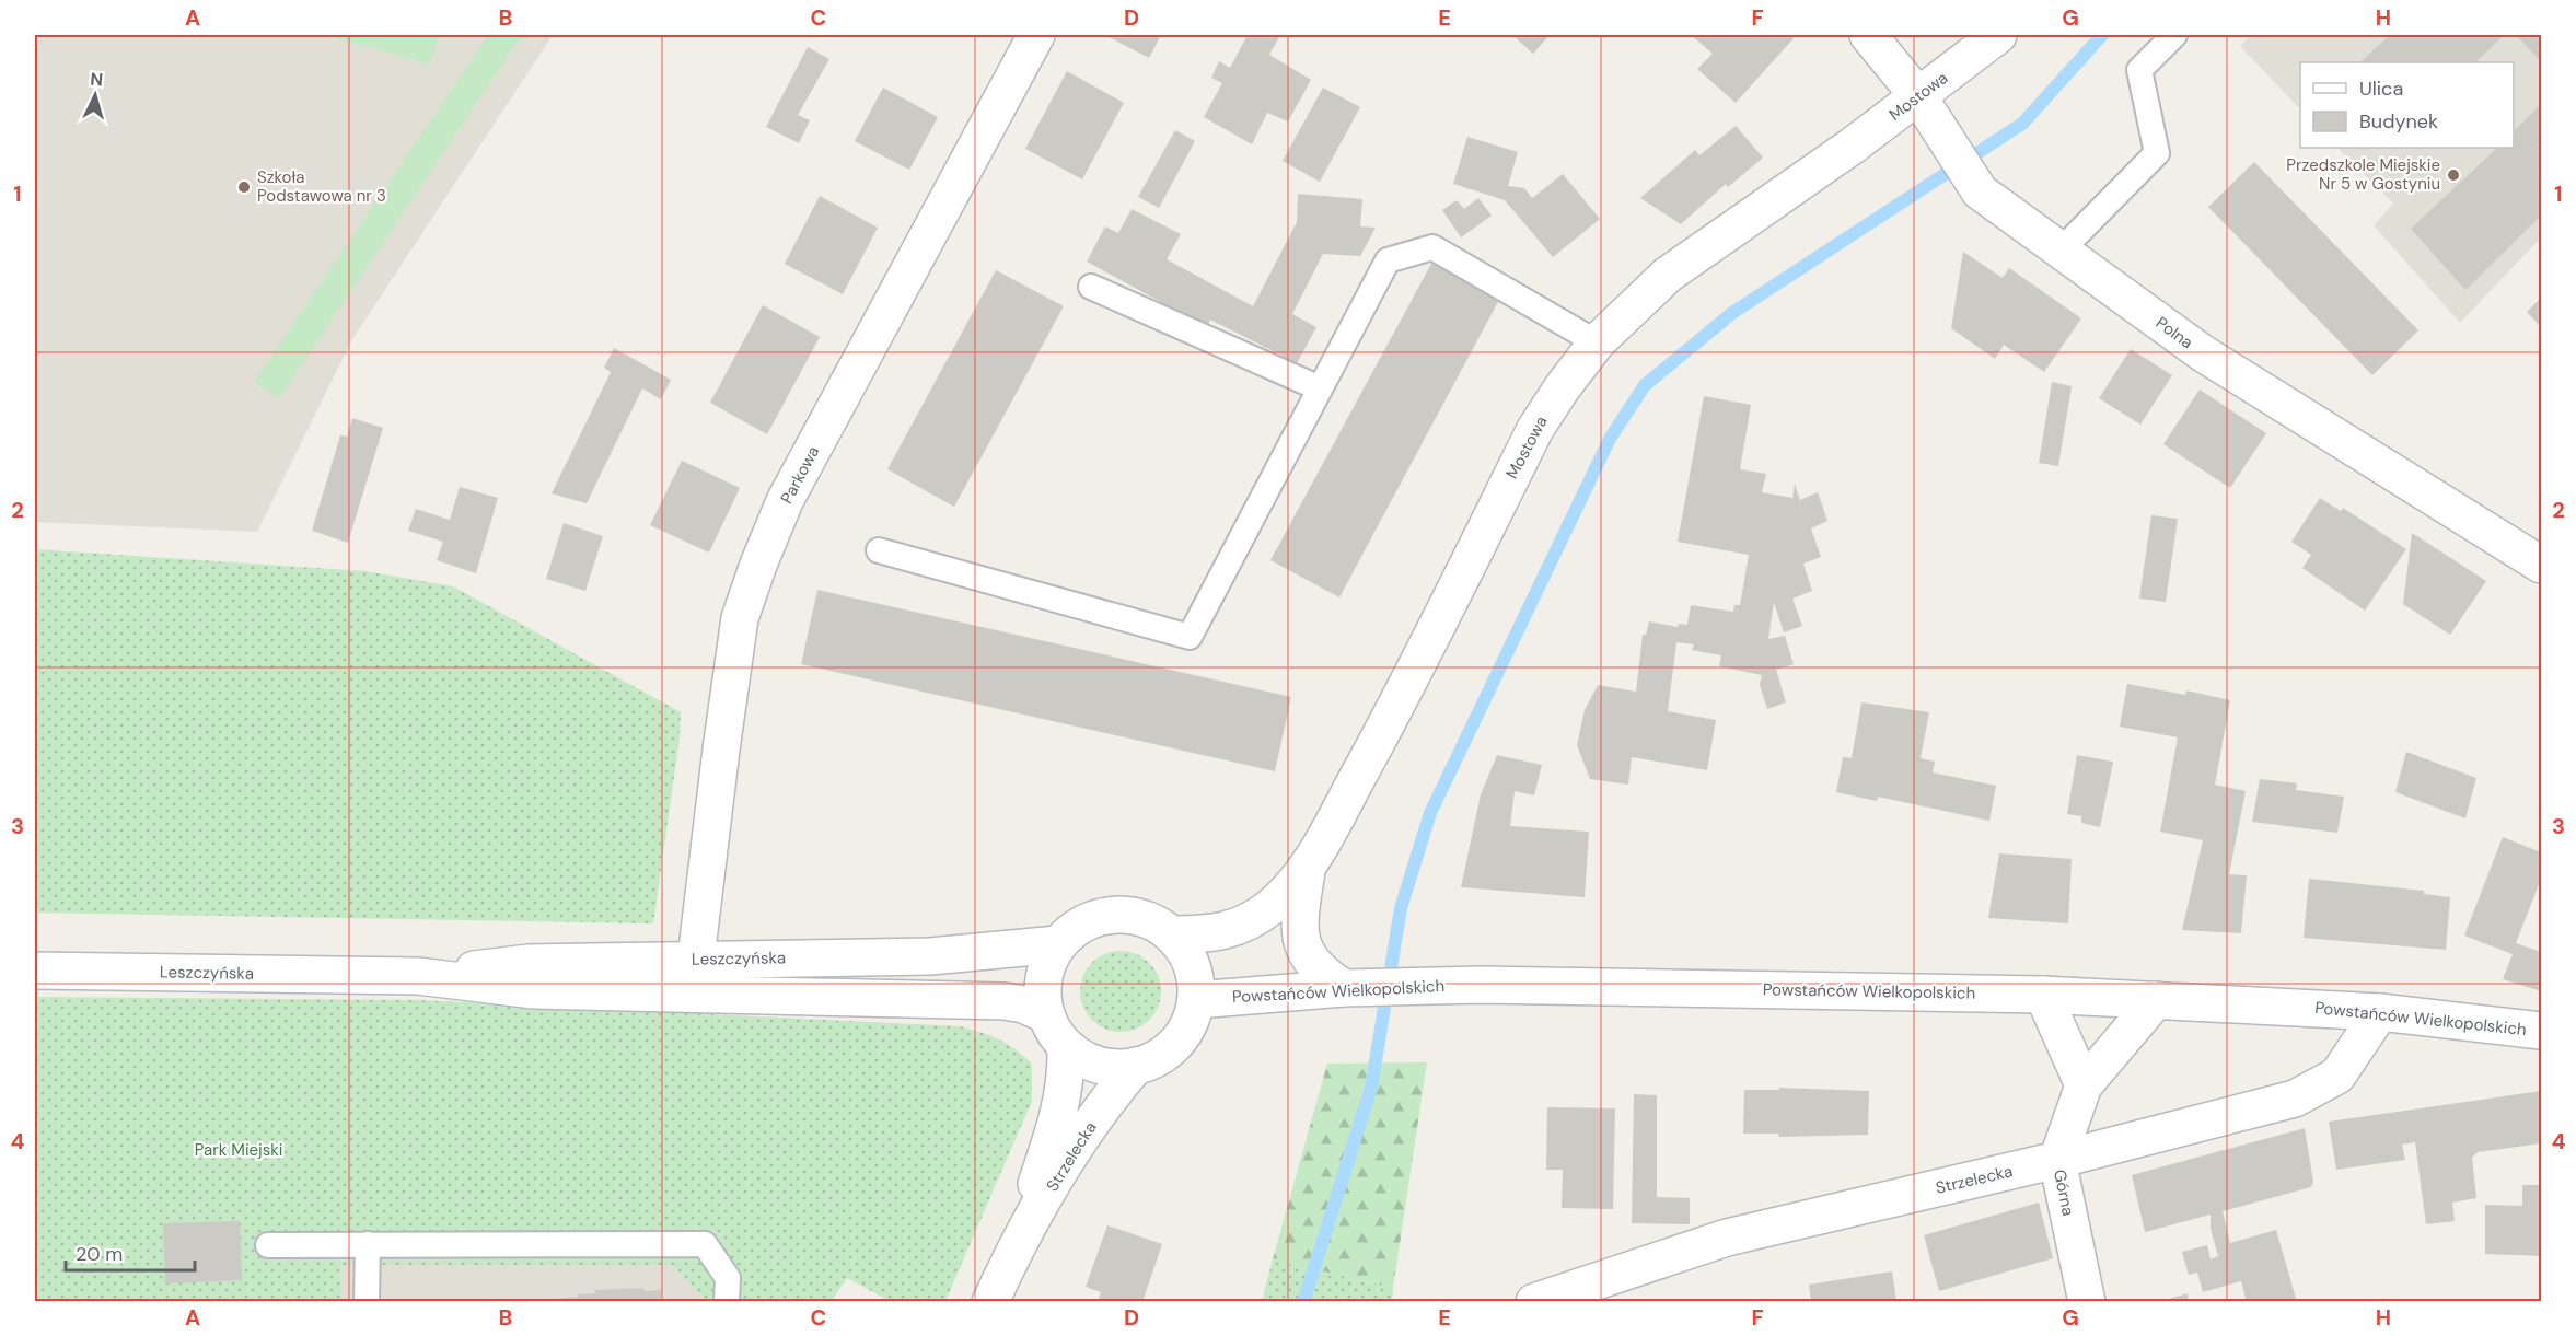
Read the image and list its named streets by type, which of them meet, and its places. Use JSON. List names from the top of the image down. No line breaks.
{"streets":{"street":["Mostowa","Polna","Parkowa","Leszczyńska","Powstańców Wielkopolskich","Strzelecka","Górna"]},"crossings":[["Mostowa","Polna"],["Mostowa","Leszczyńska"],["Mostowa","Powstańców Wielkopolskich"],["Mostowa","Strzelecka"],["Parkowa","Leszczyńska"],["Leszczyńska","Powstańców Wielkopolskich"],["Leszczyńska","Strzelecka"],["Powstańców Wielkopolskich","Strzelecka"],["Powstańców Wielkopolskich","Górna"],["Strzelecka","Górna"]],"parks":["Park Miejski"],"places":["Przedszkole Miejskie Nr 5 w Gostyniu","Szkoła Podstawowa nr 3"],"legend":["Ulica","Budynek"],"scale_bar":"20 m","north":"top","grid":{"columns":["A","B","C","D","E","F","G","H"],"rows":["1","2","3","4"]}}
